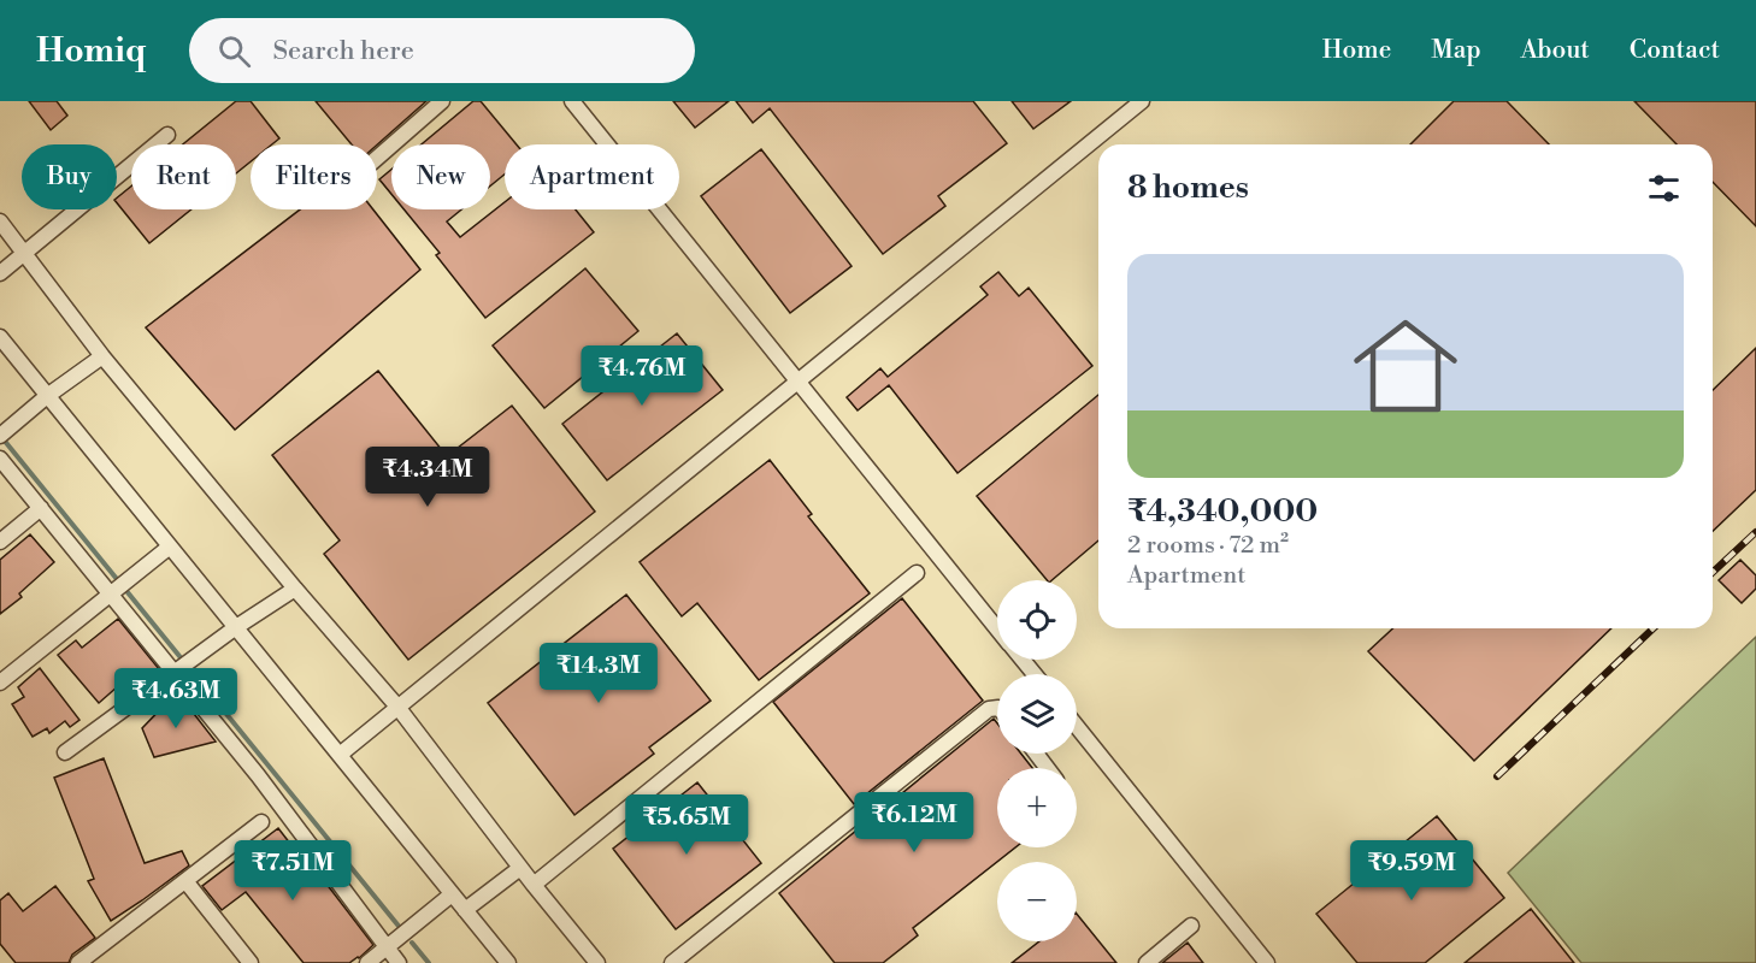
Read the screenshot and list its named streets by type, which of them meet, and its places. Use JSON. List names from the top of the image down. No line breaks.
{"page":{"header":"Homiq","search":"Search here","nav":["Home","Map","About","Contact"],"chip":["Buy","Rent","Filters","New","Apartment"],"heading":"8 homes","list":[{"name":"₹4,340,000","note":"2 rooms · 72 m² · Apartment"}],"price":["₹4.76M","₹4.34M","₹14.3M","₹4.63M","₹6.12M","₹5.65M","₹7.51M","₹9.59M"],"map_buttons":["+","−"]}}
